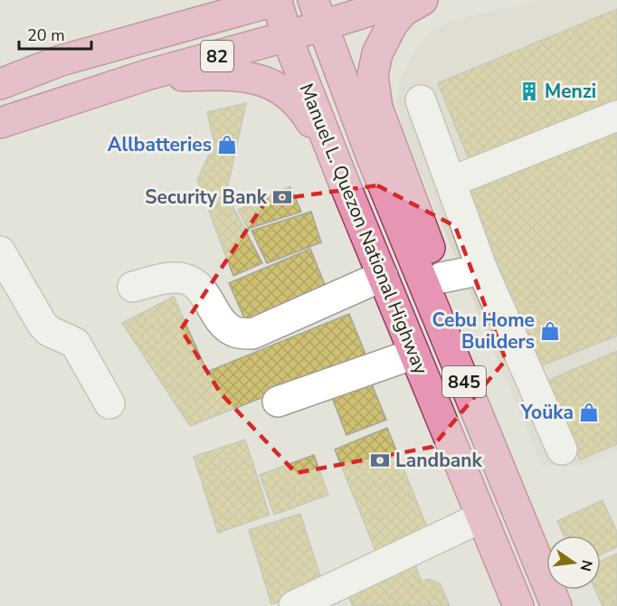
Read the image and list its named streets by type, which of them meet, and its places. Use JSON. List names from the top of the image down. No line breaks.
{"streets":{"main road":["82","Manuel L. Quezon National Highway","845"]},"crossings":[["82","Manuel L. Quezon National Highway"]],"places":{"building":["Menzi"],"shop":["Allbatteries","Cebu Home Builders","Yoüka"],"bank":["Security Bank","Landbank"]},"scale_bar":"20 m","north":"right"}
